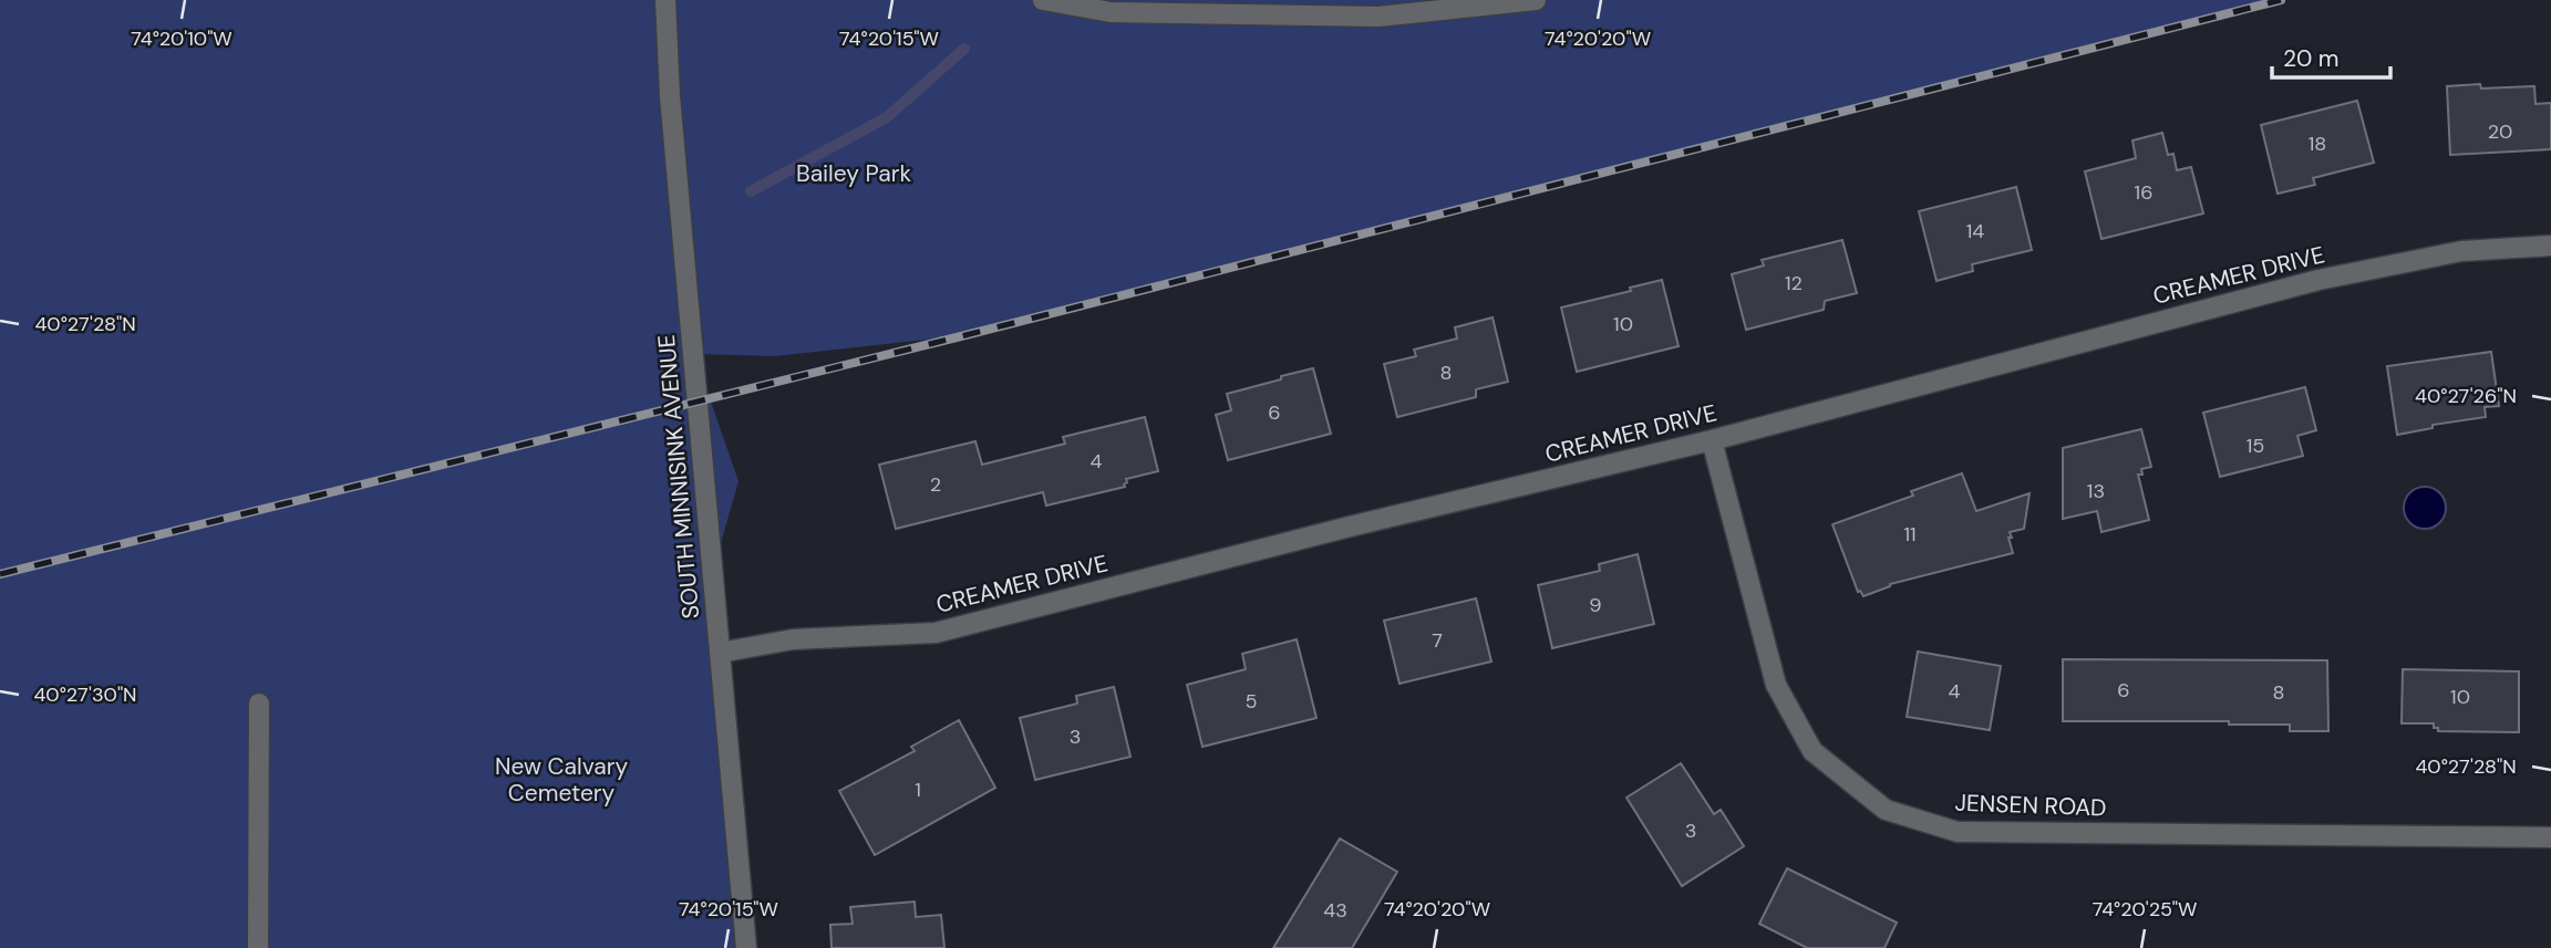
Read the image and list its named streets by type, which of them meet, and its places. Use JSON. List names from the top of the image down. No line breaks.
{"streets":{"street":["CREAMER DRIVE","SOUTH MINNISINK AVENUE","JENSEN ROAD"]},"crossings":[["CREAMER DRIVE","SOUTH MINNISINK AVENUE"],["CREAMER DRIVE","JENSEN ROAD"]],"parks":["Bailey Park","New Calvary Cemetery"],"house_numbers":["20","18","16","14","12","10","8","6","15","4","2","13","11","9","7","6","4","8","10","5","3","1","3","43"],"scale_bar":"20 m","coordinates":["74°20'10\"W","74°20'15\"W","74°20'20\"W","40°27'28\"N","40°27'26\"N","40°27'30\"N","74°20'25\"W"]}
